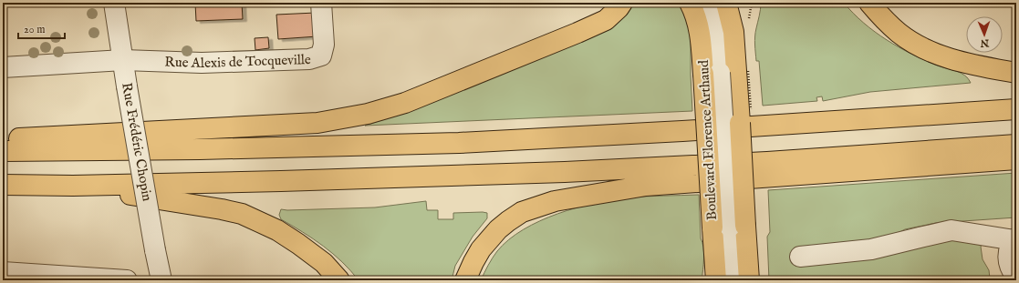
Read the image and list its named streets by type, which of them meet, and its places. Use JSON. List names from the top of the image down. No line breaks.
{"streets":{"main road":["Boulevard Florence Arthaud"],"street":["Rue Alexis de Tocqueville","Rue Frédéric Chopin"]},"crossings":[["Rue Alexis de Tocqueville","Rue Frédéric Chopin"]],"scale_bar":"20 m","north":"bottom"}
